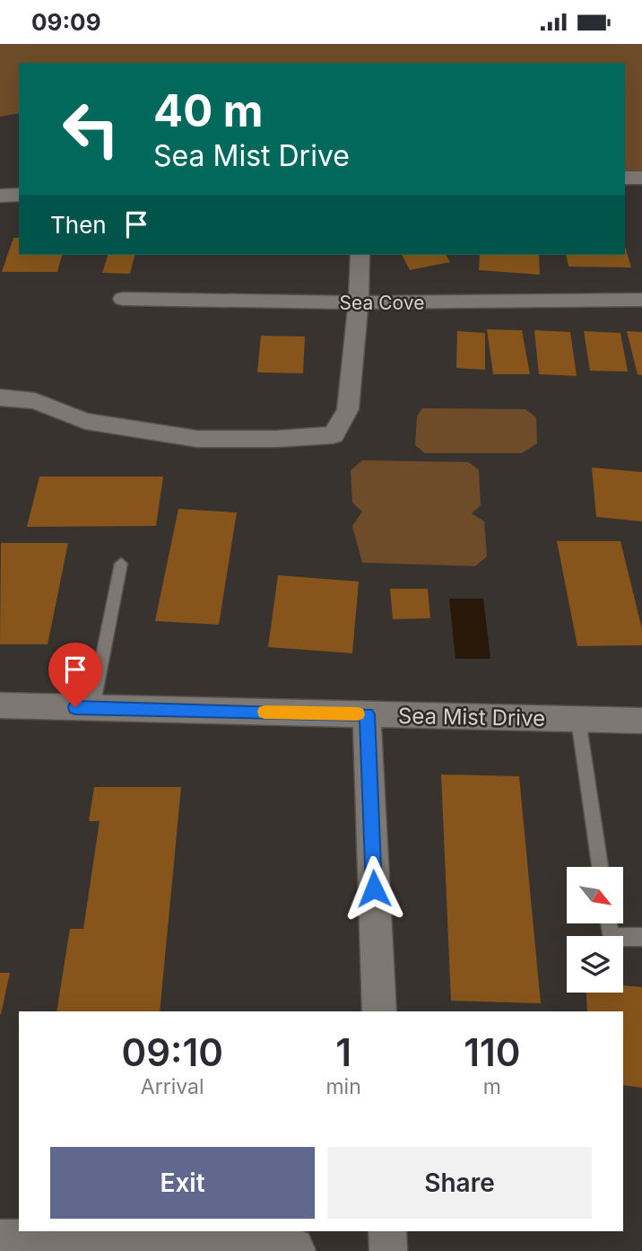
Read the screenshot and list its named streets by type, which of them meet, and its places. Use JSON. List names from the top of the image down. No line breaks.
{"streets":{"street":["Sea Cove","Sea Mist Drive"]},"north":"bottom right","page":{"status":"09:09","turn":["40 m","Sea Mist Drive"],"then":"Then","eta":["09:10","Arrival","1","min","110","m"],"buttons":["Exit","Share"]}}
